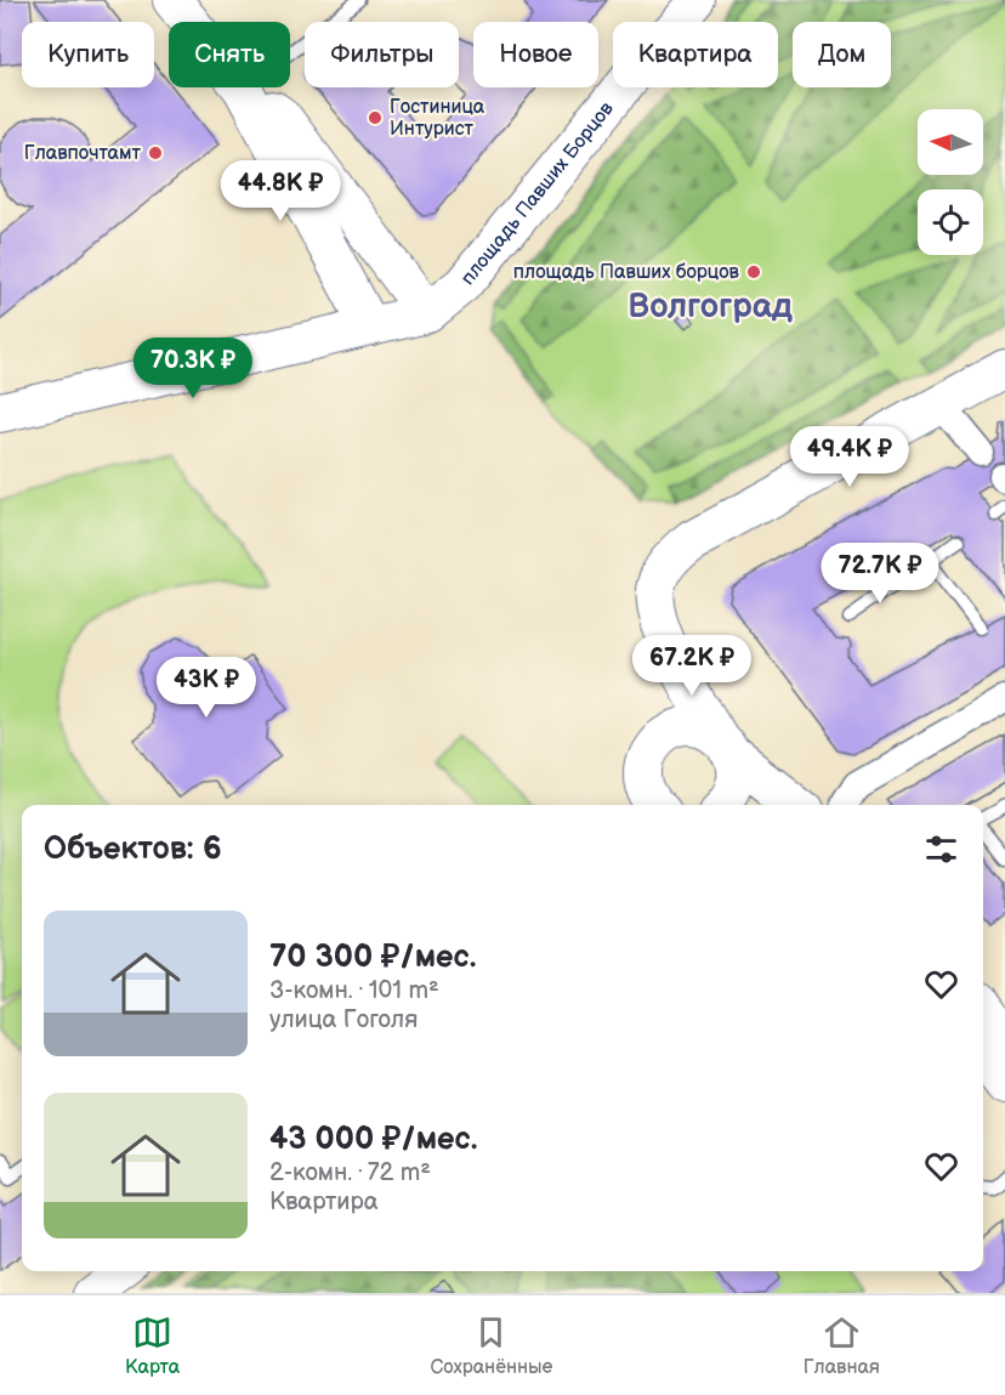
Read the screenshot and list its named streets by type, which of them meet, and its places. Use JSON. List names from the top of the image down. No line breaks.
{"streets":{"street":["площадь Павших Борцов"]},"districts":["Волгоград"],"places":["Гостиница Интурист","Главпочтамт","площадь Павших борцов"],"north":"left","page":{"chip":["Купить","Снять","Фильтры","Новое","Квартира","Дом"],"price":["44.8K ₽","70.3K ₽","49.4K ₽","72.7K ₽","67.2K ₽","43K ₽"],"heading":"Объектов: 6","list":[{"name":"70 300 ₽/мес.","note":"3-комн. · 101 m² · улица Гоголя"},{"name":"43 000 ₽/мес.","note":"2-комн. · 72 m² · Квартира"}],"tabs":["Карта","Сохранённые","Главная"]}}
